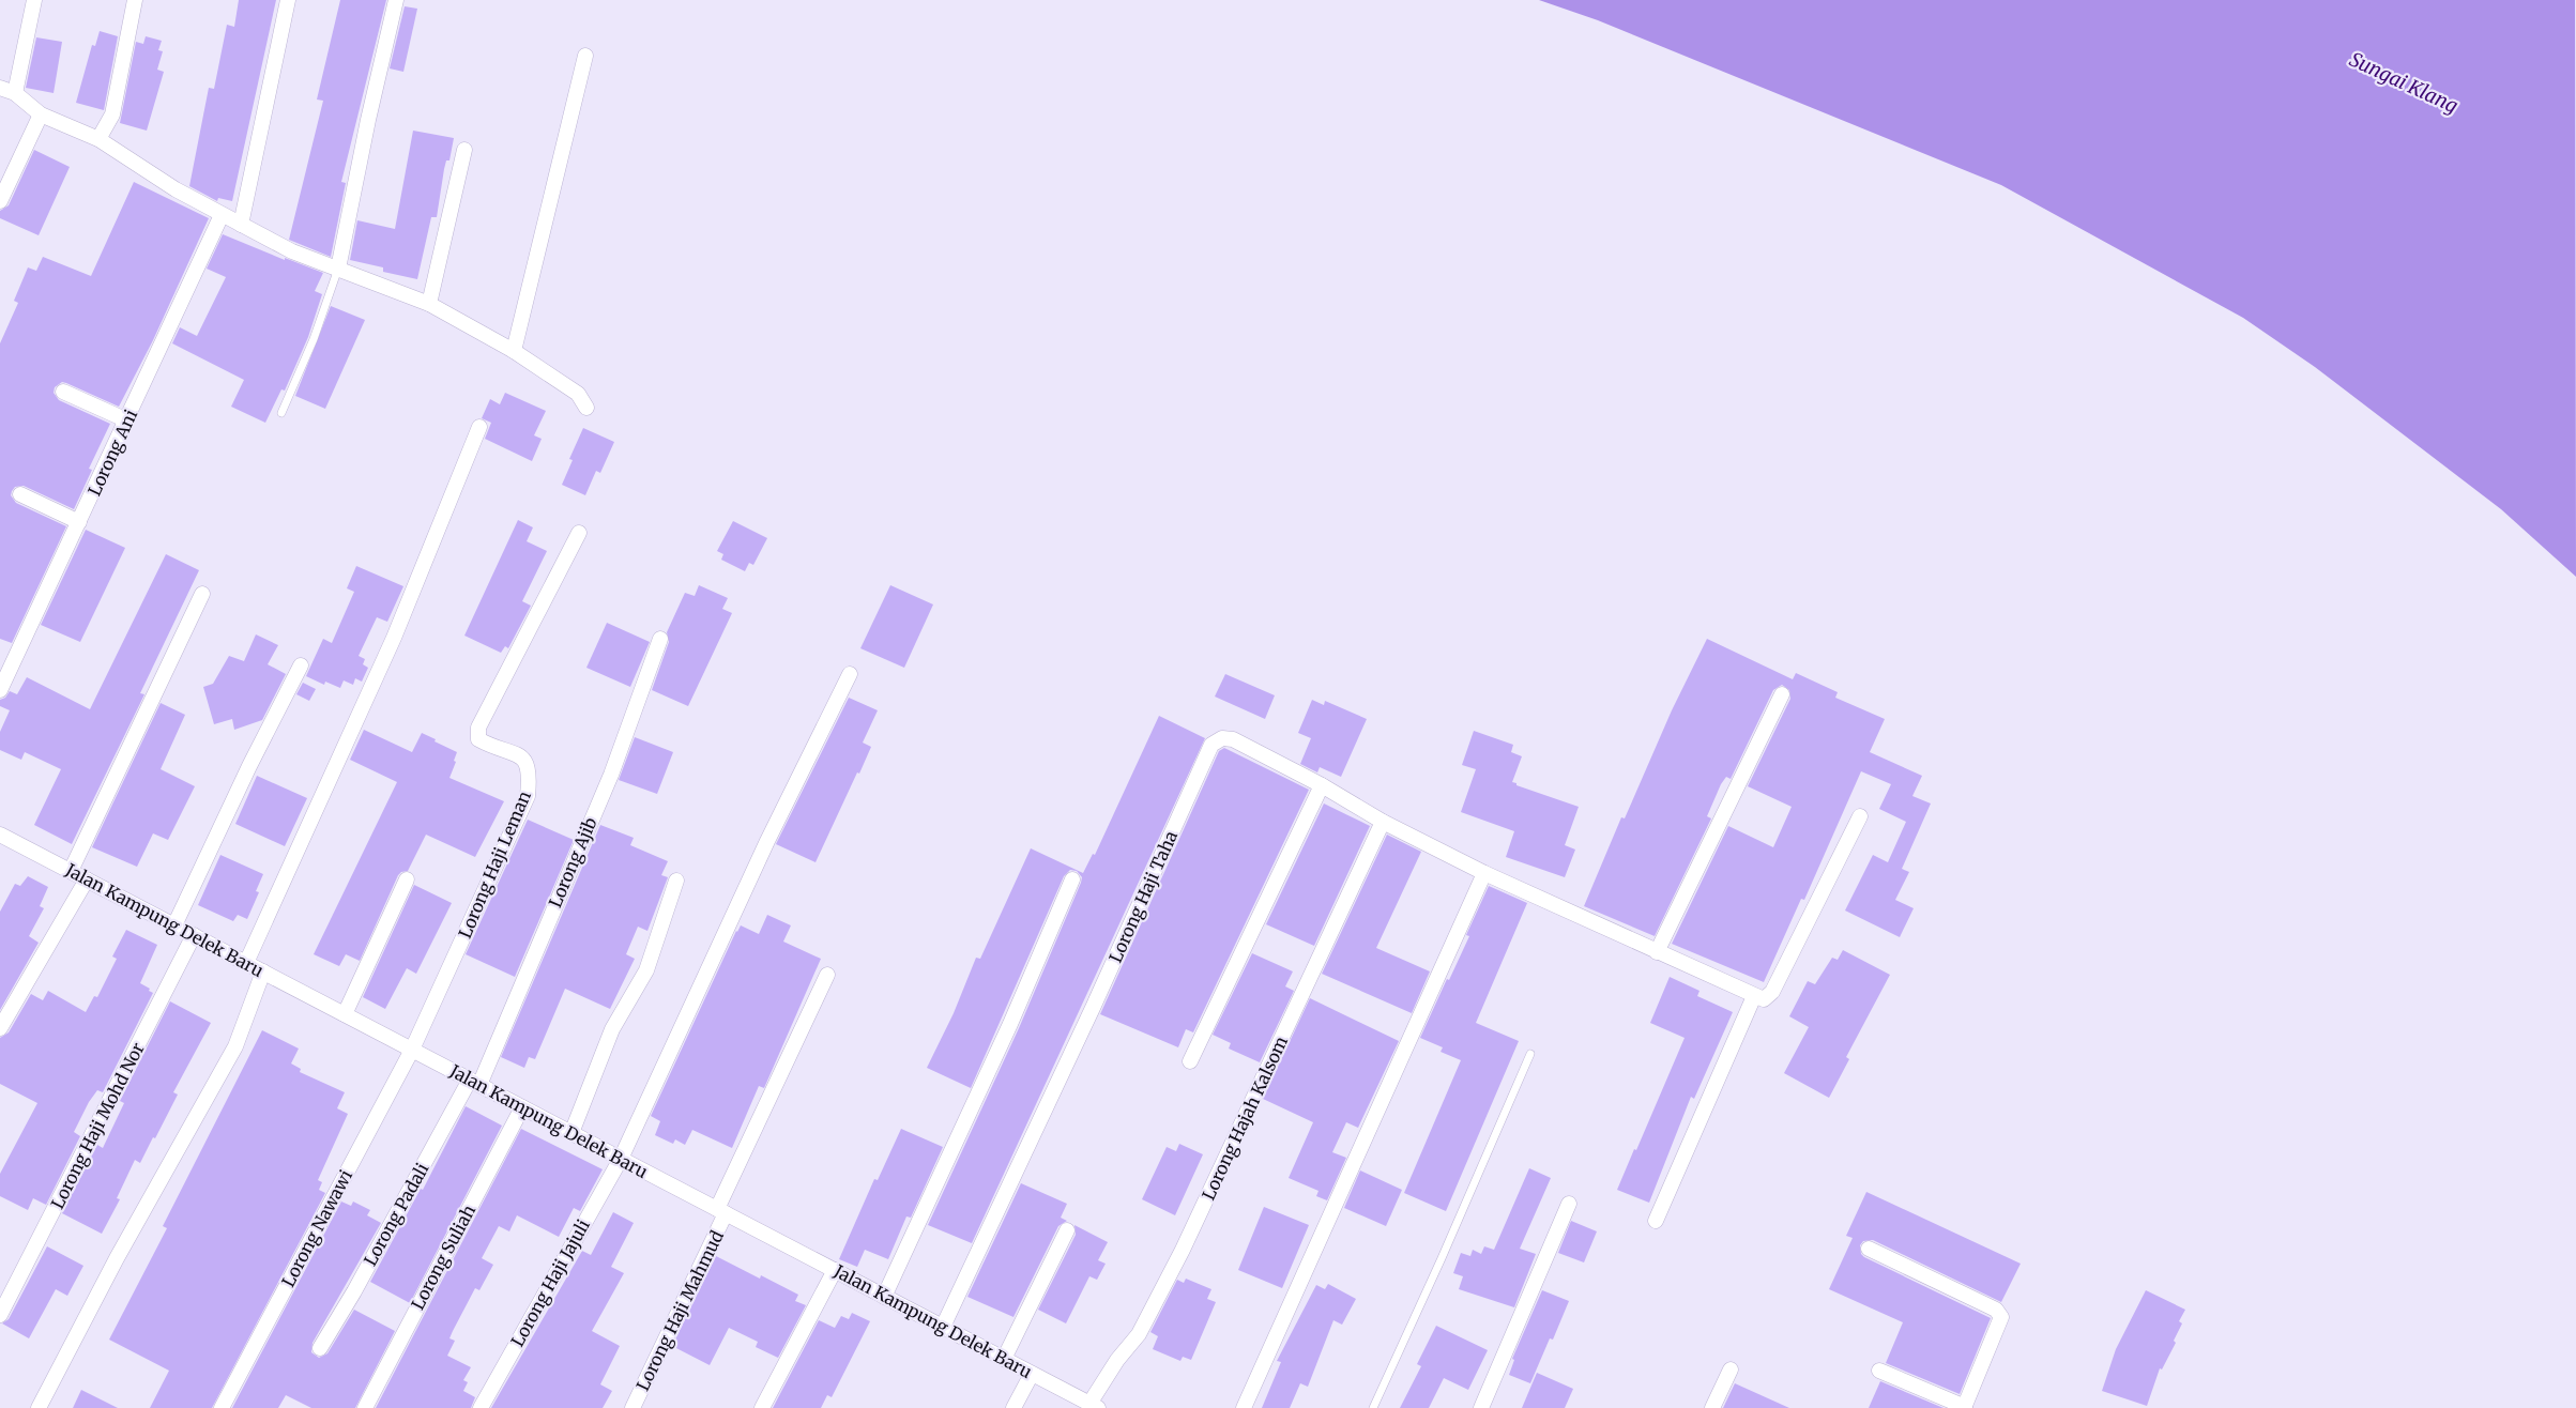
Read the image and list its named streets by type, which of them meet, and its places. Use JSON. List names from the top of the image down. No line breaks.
{"streets":{"street":["Lorong Ani","Lorong Ajib","Lorong Haji Leman","Lorong Haji Taha","Jalan Kampung Delek Baru","Lorong Hajah Kalsom","Lorong Haji Mohd Nor","Lorong Padali","Lorong Nawawi","Lorong Suliah","Lorong Haji Jajuli","Lorong Haji Mahmud"]},"crossings":[["Lorong Ajib","Jalan Kampung Delek Baru"],["Lorong Ajib","Lorong Padali"],["Lorong Haji Leman","Jalan Kampung Delek Baru"],["Lorong Haji Leman","Lorong Nawawi"],["Lorong Haji Taha","Jalan Kampung Delek Baru"],["Lorong Haji Taha","Lorong Hajah Kalsom"],["Jalan Kampung Delek Baru","Lorong Hajah Kalsom"],["Jalan Kampung Delek Baru","Lorong Haji Mohd Nor"],["Jalan Kampung Delek Baru","Lorong Padali"],["Jalan Kampung Delek Baru","Lorong Nawawi"],["Jalan Kampung Delek Baru","Lorong Suliah"],["Jalan Kampung Delek Baru","Lorong Haji Jajuli"],["Jalan Kampung Delek Baru","Lorong Haji Mahmud"]],"water":["Sungai Klang"]}
